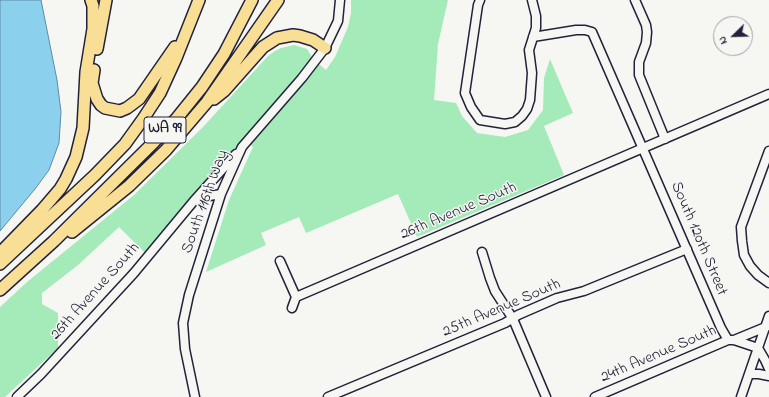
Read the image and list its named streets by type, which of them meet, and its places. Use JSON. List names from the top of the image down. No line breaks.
{"streets":{"highway":["WA 99"],"street":["South 116th Way","26th Avenue South","South 120th Street","25th Avenue South","24th Avenue South"]},"crossings":[["South 116th Way","26th Avenue South"],["26th Avenue South","South 120th Street"],["South 120th Street","25th Avenue South"],["South 120th Street","24th Avenue South"]],"north":"bottom left"}
